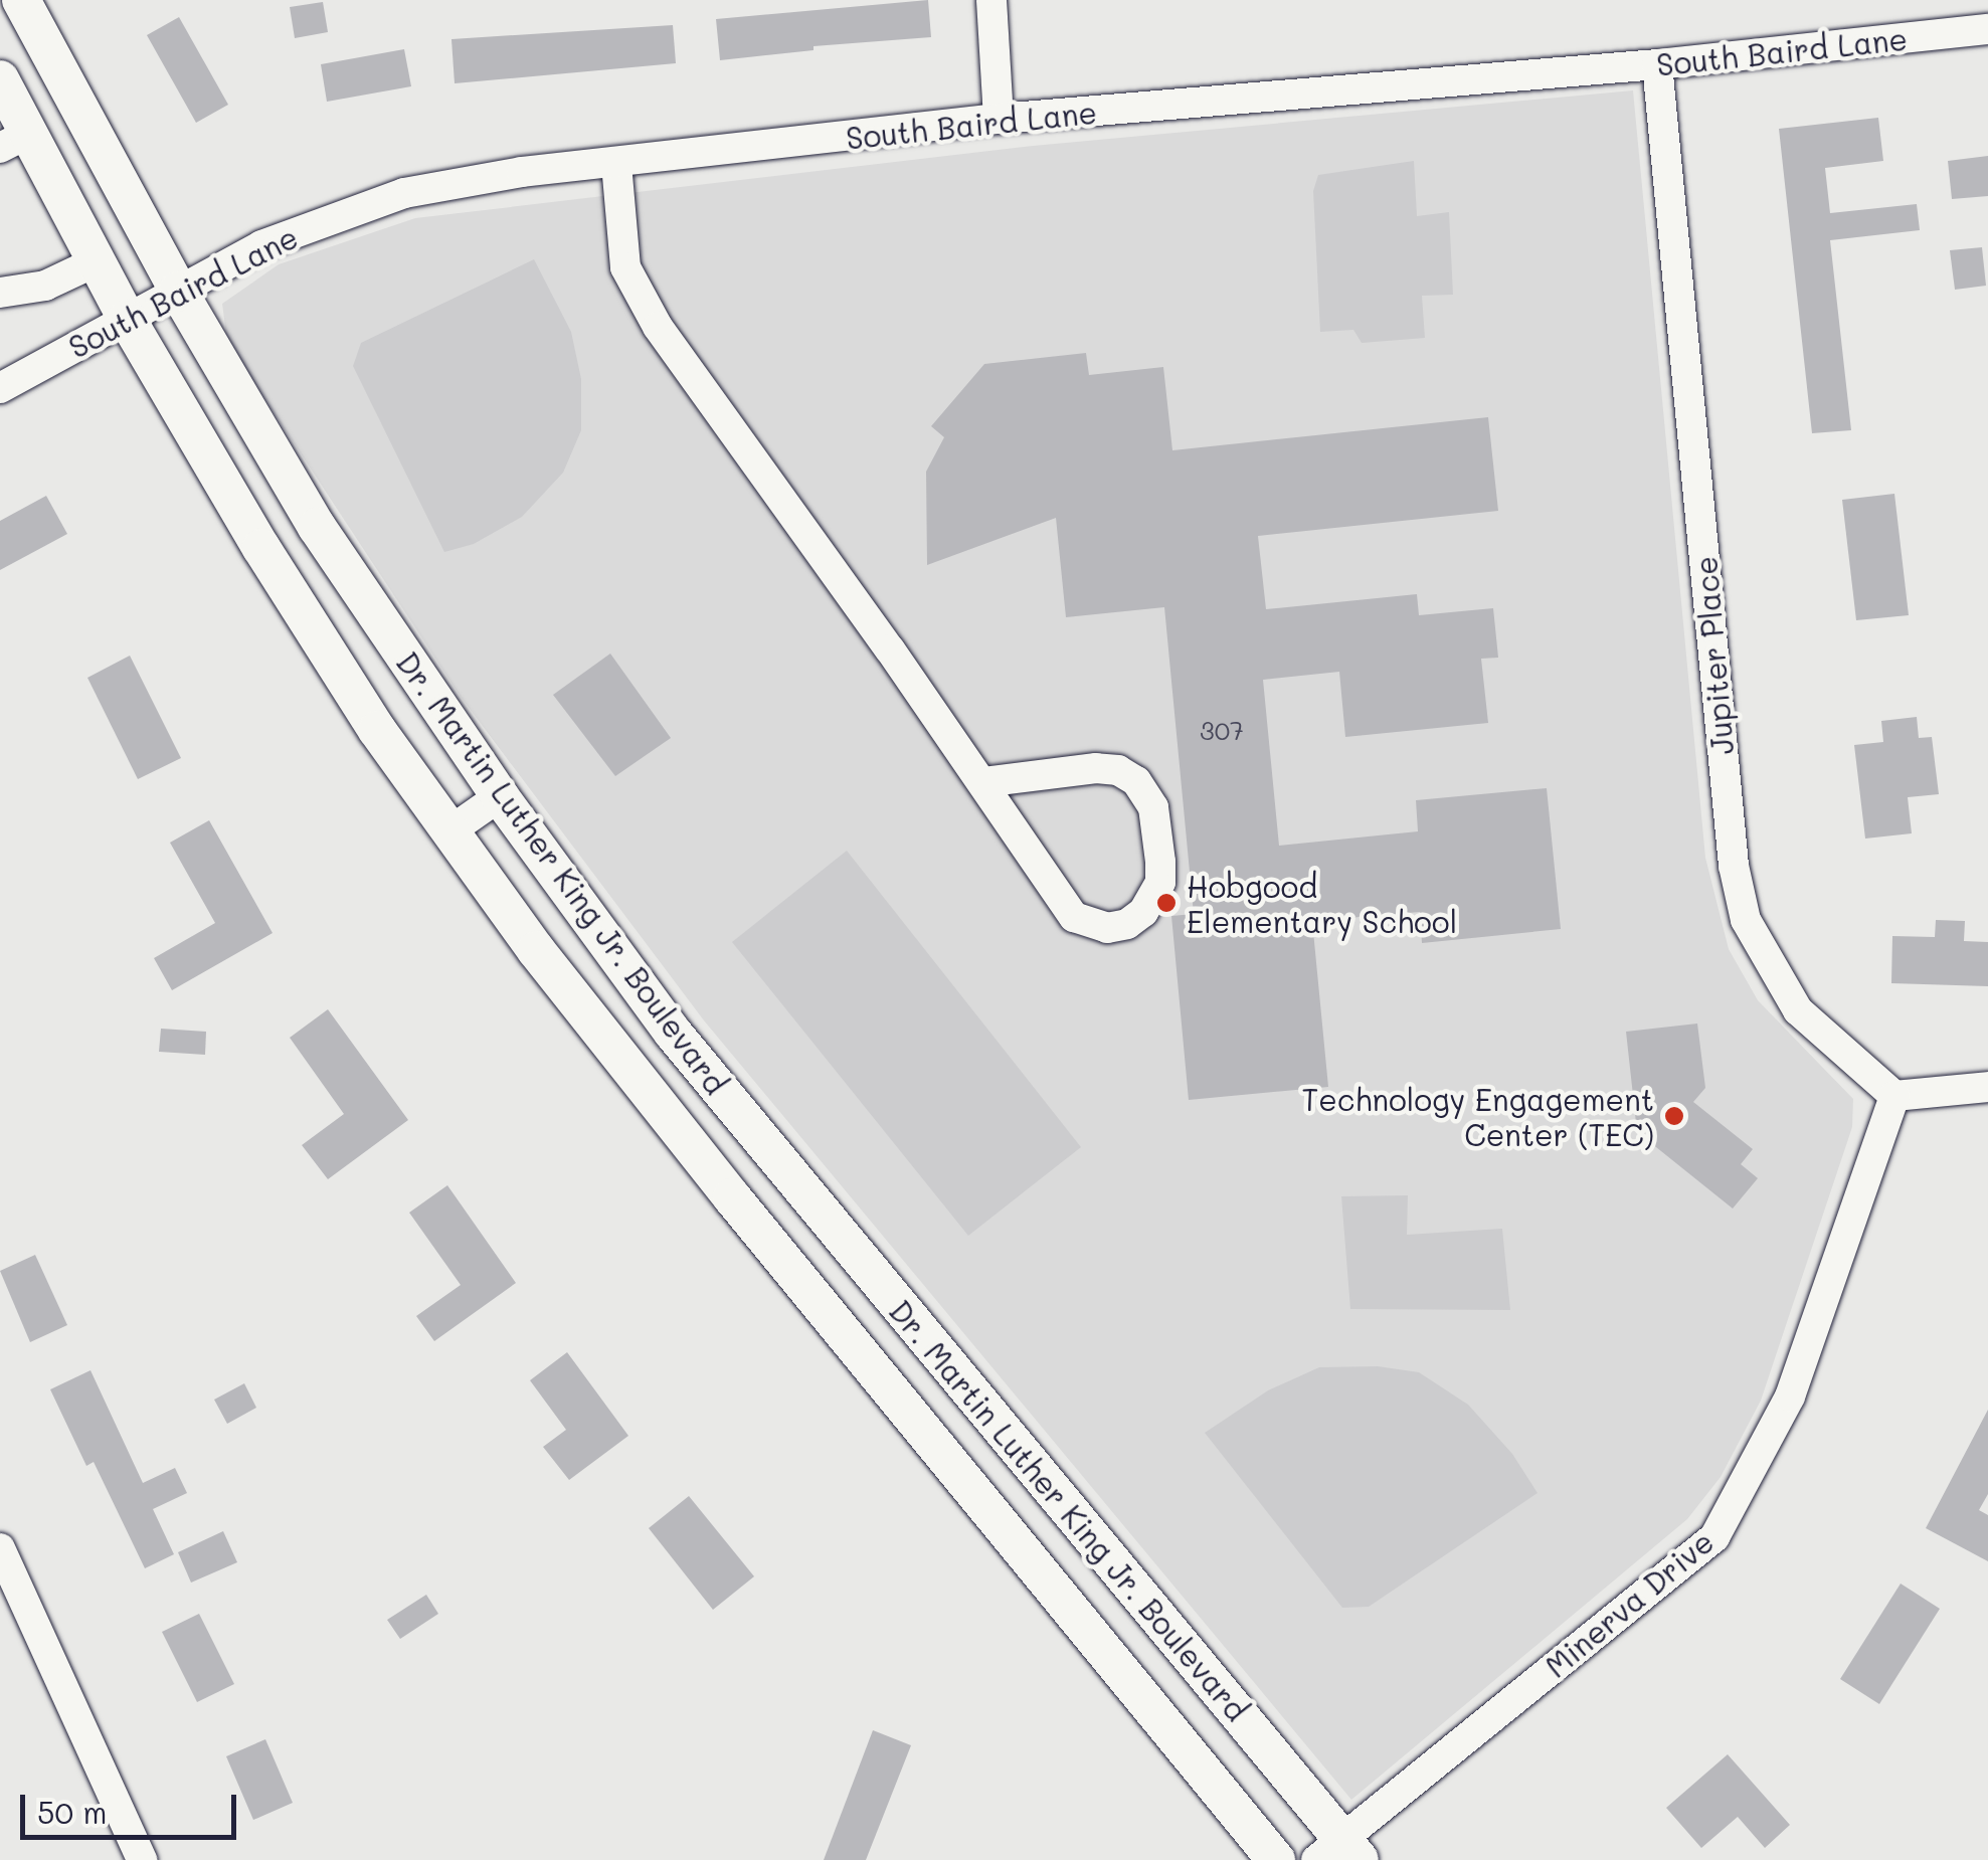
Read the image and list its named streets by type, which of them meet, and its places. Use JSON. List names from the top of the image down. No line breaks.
{"streets":{"main road":["Dr. Martin Luther King Jr. Boulevard"],"street":["South Baird Lane","Jupiter Place","Minerva Drive"]},"crossings":[["South Baird Lane","Jupiter Place"],["South Baird Lane","Dr. Martin Luther King Jr. Boulevard"],["Jupiter Place","Minerva Drive"],["Dr. Martin Luther King Jr. Boulevard","Minerva Drive"]],"places":["Hobgood Elementary School","Technology Engagement Center (TEC)"],"house_numbers":["307"],"scale_bar":"50 m"}
